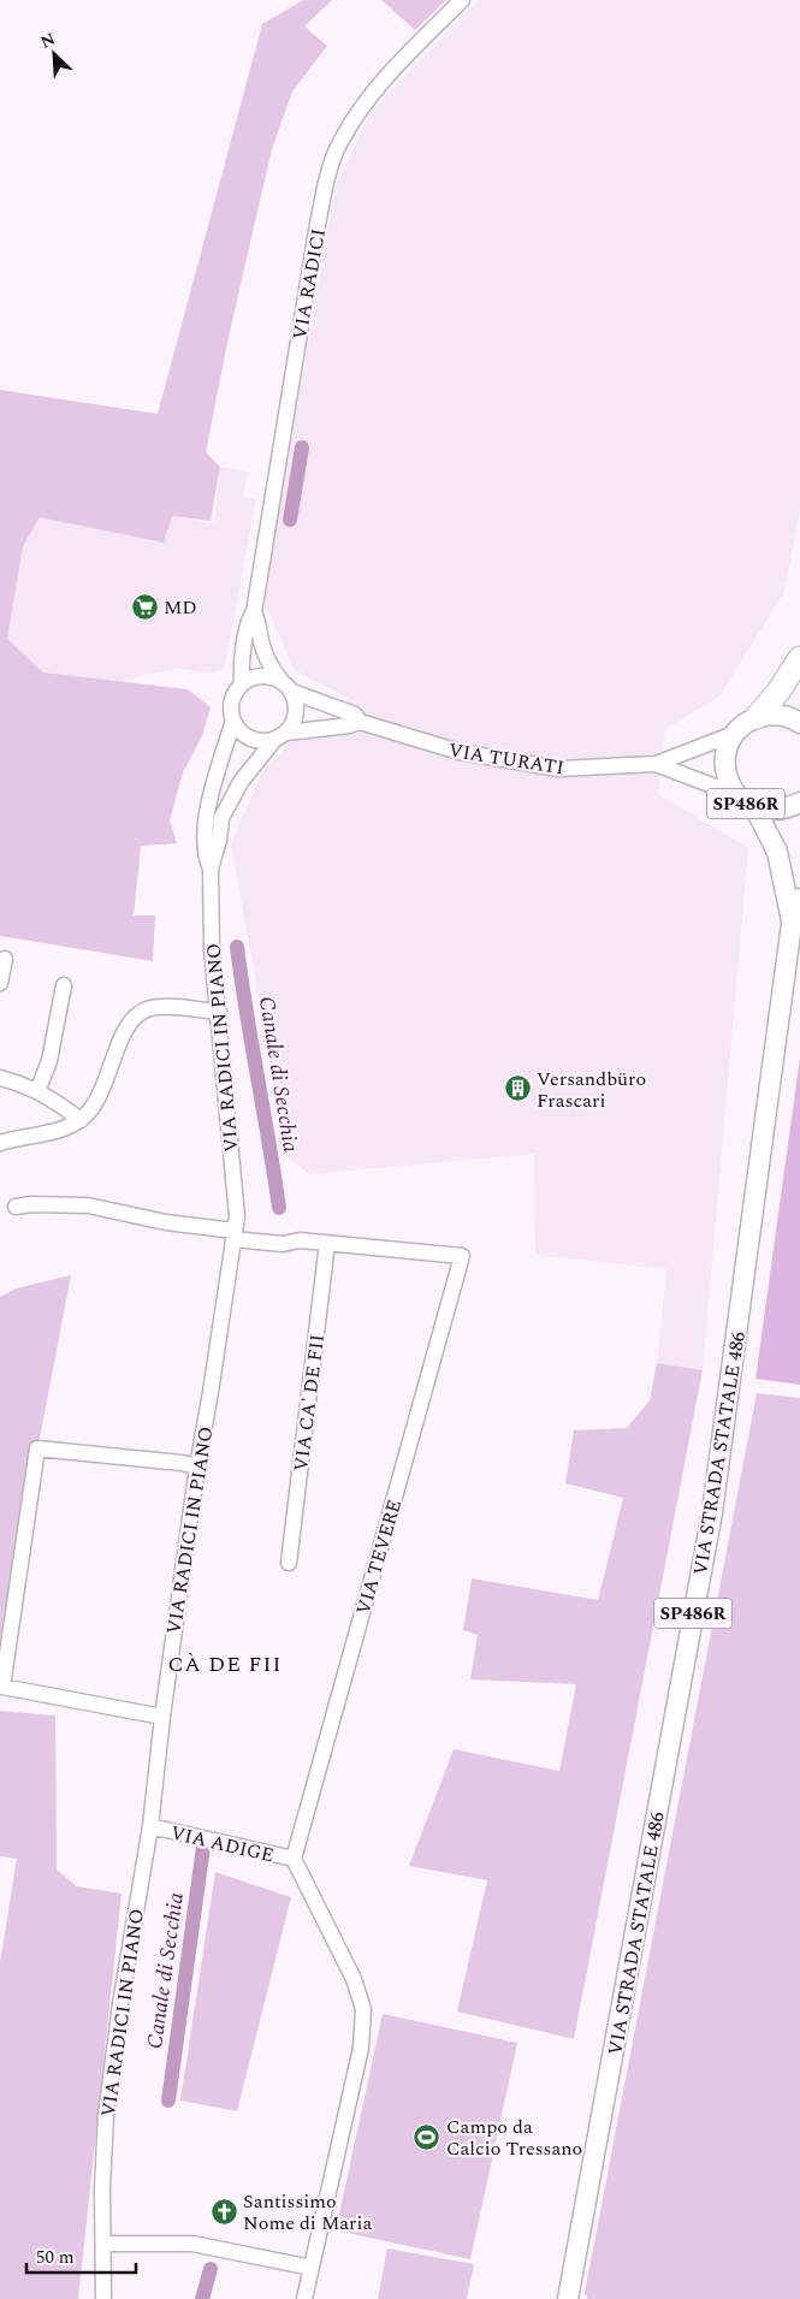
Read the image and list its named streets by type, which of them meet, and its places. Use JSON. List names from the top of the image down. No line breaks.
{"streets":{"main road":["SP486R","VIA STRADA STATALE 486"],"street":["VIA RADICI","VIA TURATI","VIA RADICI IN PIANO","VIA CA' DE FII","VIA TEVERE","VIA ADIGE"]},"crossings":[["VIA RADICI","VIA TURATI"],["VIA RADICI","VIA RADICI IN PIANO"],["VIA TURATI","VIA RADICI IN PIANO"],["SP486R","VIA STRADA STATALE 486"],["VIA RADICI IN PIANO","VIA ADIGE"],["VIA CA' DE FII","VIA TEVERE"],["VIA TEVERE","VIA ADIGE"]],"districts":["CÀ DE FII"],"water":["Canale di Secchia"],"places":{"supermarket":["MD"],"building":["Versandbüro Frascari"],"sports":["Campo da Calcio Tressano"],"church":["Santissimo Nome di Maria"]},"scale_bar":"50 m","north":"top left"}
